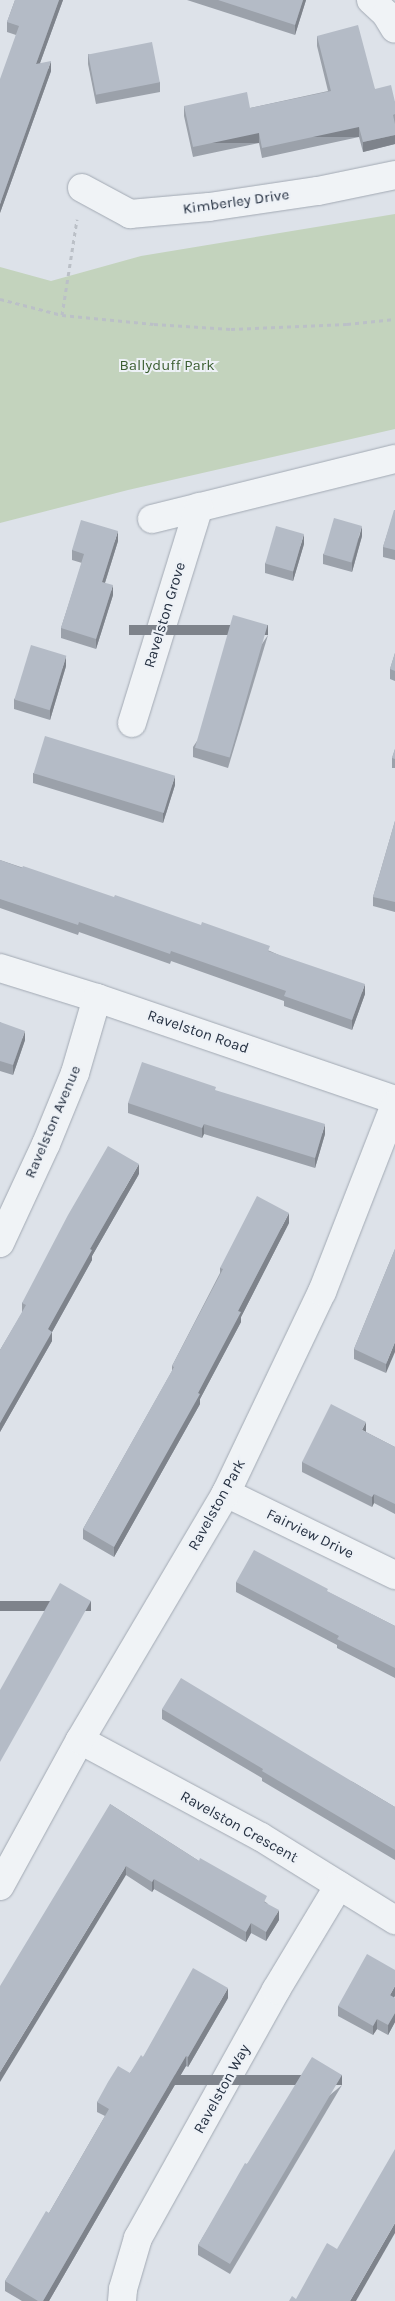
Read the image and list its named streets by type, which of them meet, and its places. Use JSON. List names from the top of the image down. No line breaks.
{"streets":{"street":["Kimberley Drive","Ravelston Grove","Ravelston Road","Ravelston Avenue","Ravelston Park","Fairview Drive","Ravelston Crescent","Ravelston Way"]},"crossings":[["Ravelston Road","Ravelston Avenue"],["Ravelston Park","Fairview Drive"],["Ravelston Park","Ravelston Crescent"],["Ravelston Crescent","Ravelston Way"]],"parks":["Ballyduff Park"]}
